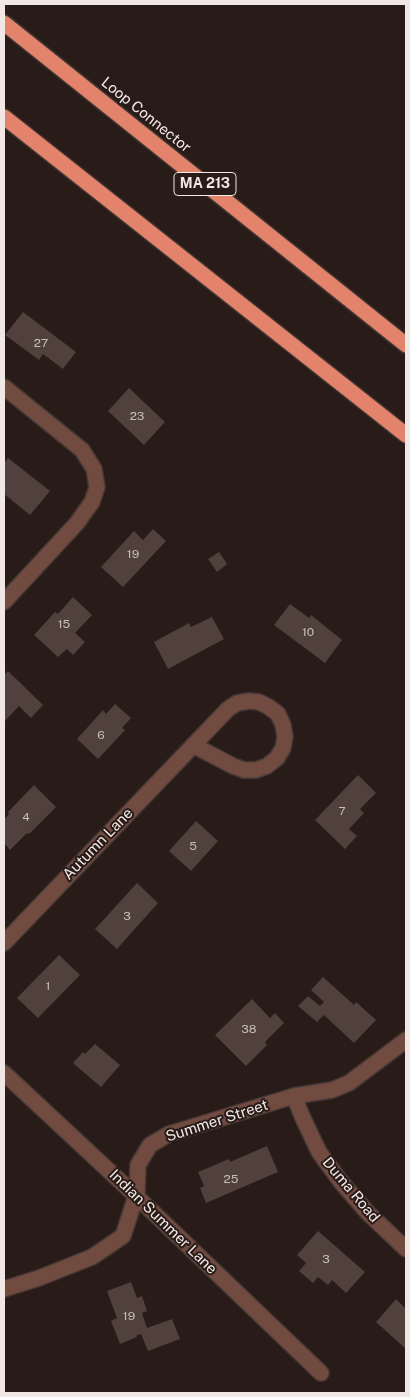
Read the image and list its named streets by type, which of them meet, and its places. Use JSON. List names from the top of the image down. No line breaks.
{"streets":{"highway":["Loop Connector","MA 213"],"street":["Autumn Lane","Summer Street","Duma Road","Indian Summer Lane"]},"crossings":[["Summer Street","Duma Road"],["Summer Street","Indian Summer Lane"]],"house_numbers":["27","23","19","15","10","6","7","4","5","3","1","38","25","3","19"]}
